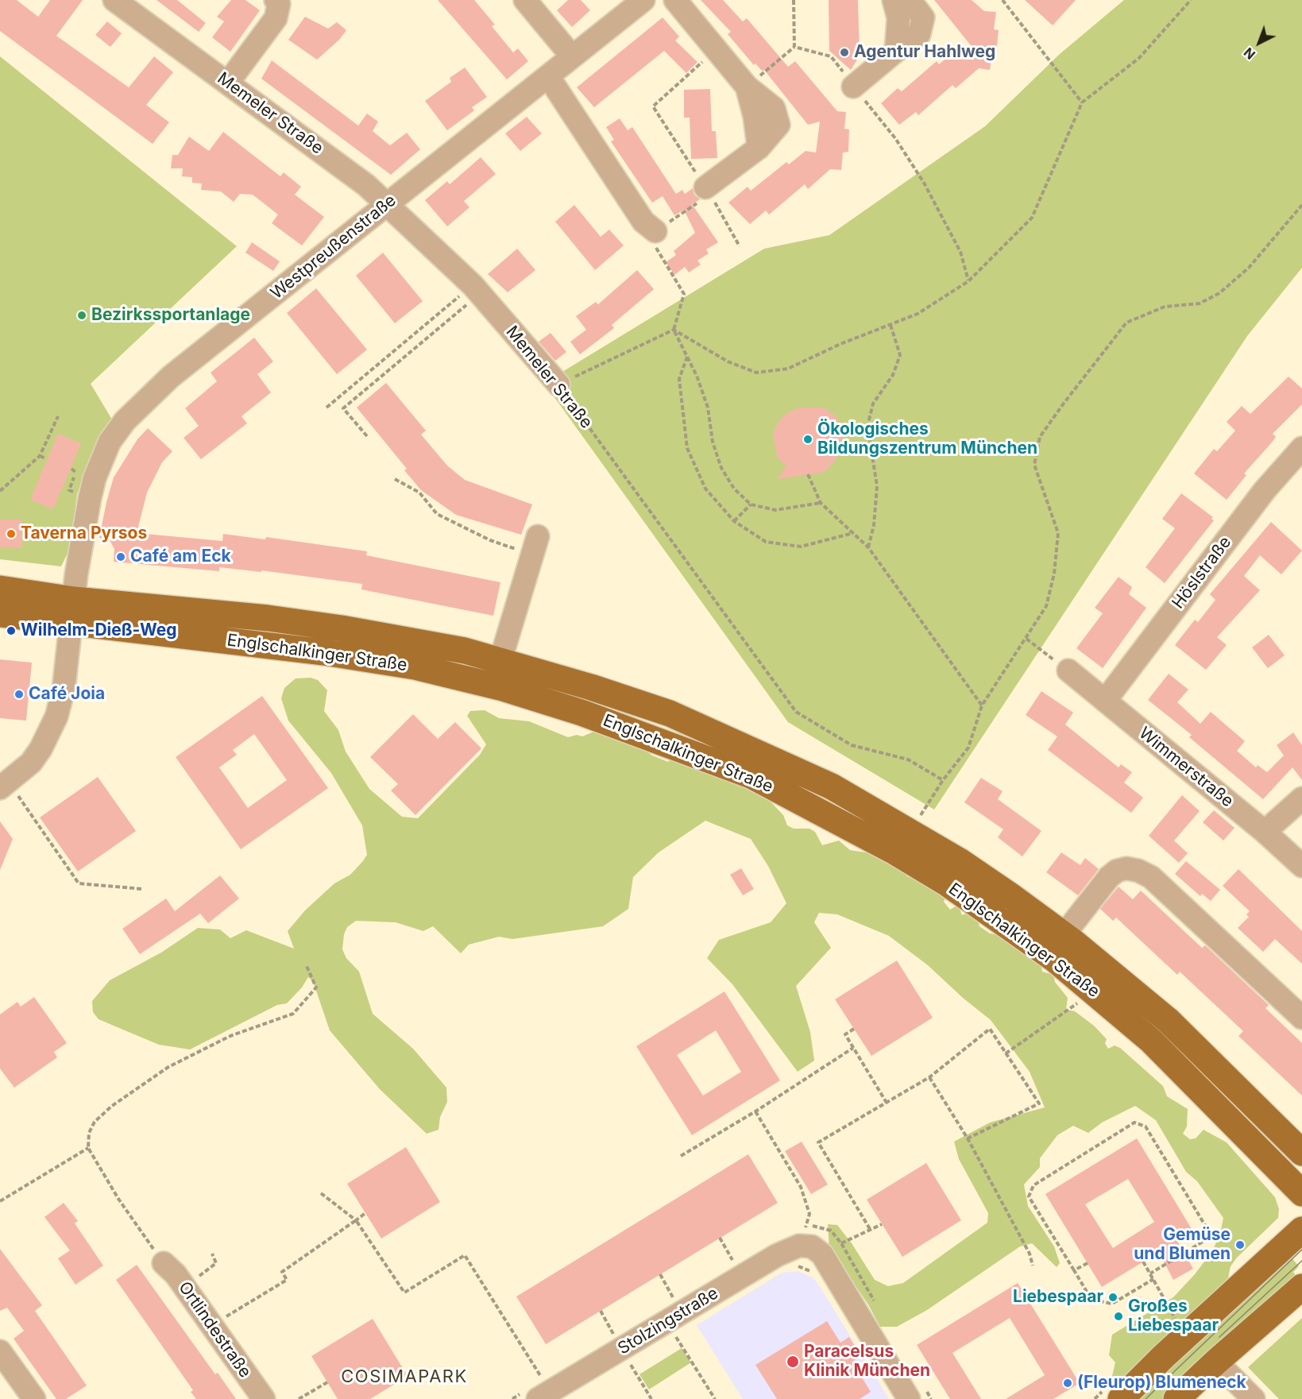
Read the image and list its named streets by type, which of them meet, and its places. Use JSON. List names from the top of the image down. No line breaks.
{"streets":{"main road":["Englschalkinger Straße"],"street":["Memeler Straße","Westpreußenstraße","Höslstraße","Wimmerstraße","Stolzingstraße","Ortlindestraße"]},"crossings":[["Memeler Straße","Westpreußenstraße"],["Westpreußenstraße","Englschalkinger Straße"],["Höslstraße","Wimmerstraße"]],"districts":["COSIMAPARK"],"places":["Agentur Hahlweg","Bezirkssportanlage","Ökologisches Bildungszentrum München","Taverna Pyrsos","Café am Eck","Wilhelm-Dieß-Weg","Café Joia","Gemüse und Blumen","Liebespaar","Großes Liebespaar","Paracelsus Klinik München","(Fleurop) Blumeneck"],"north":"bottom left"}
